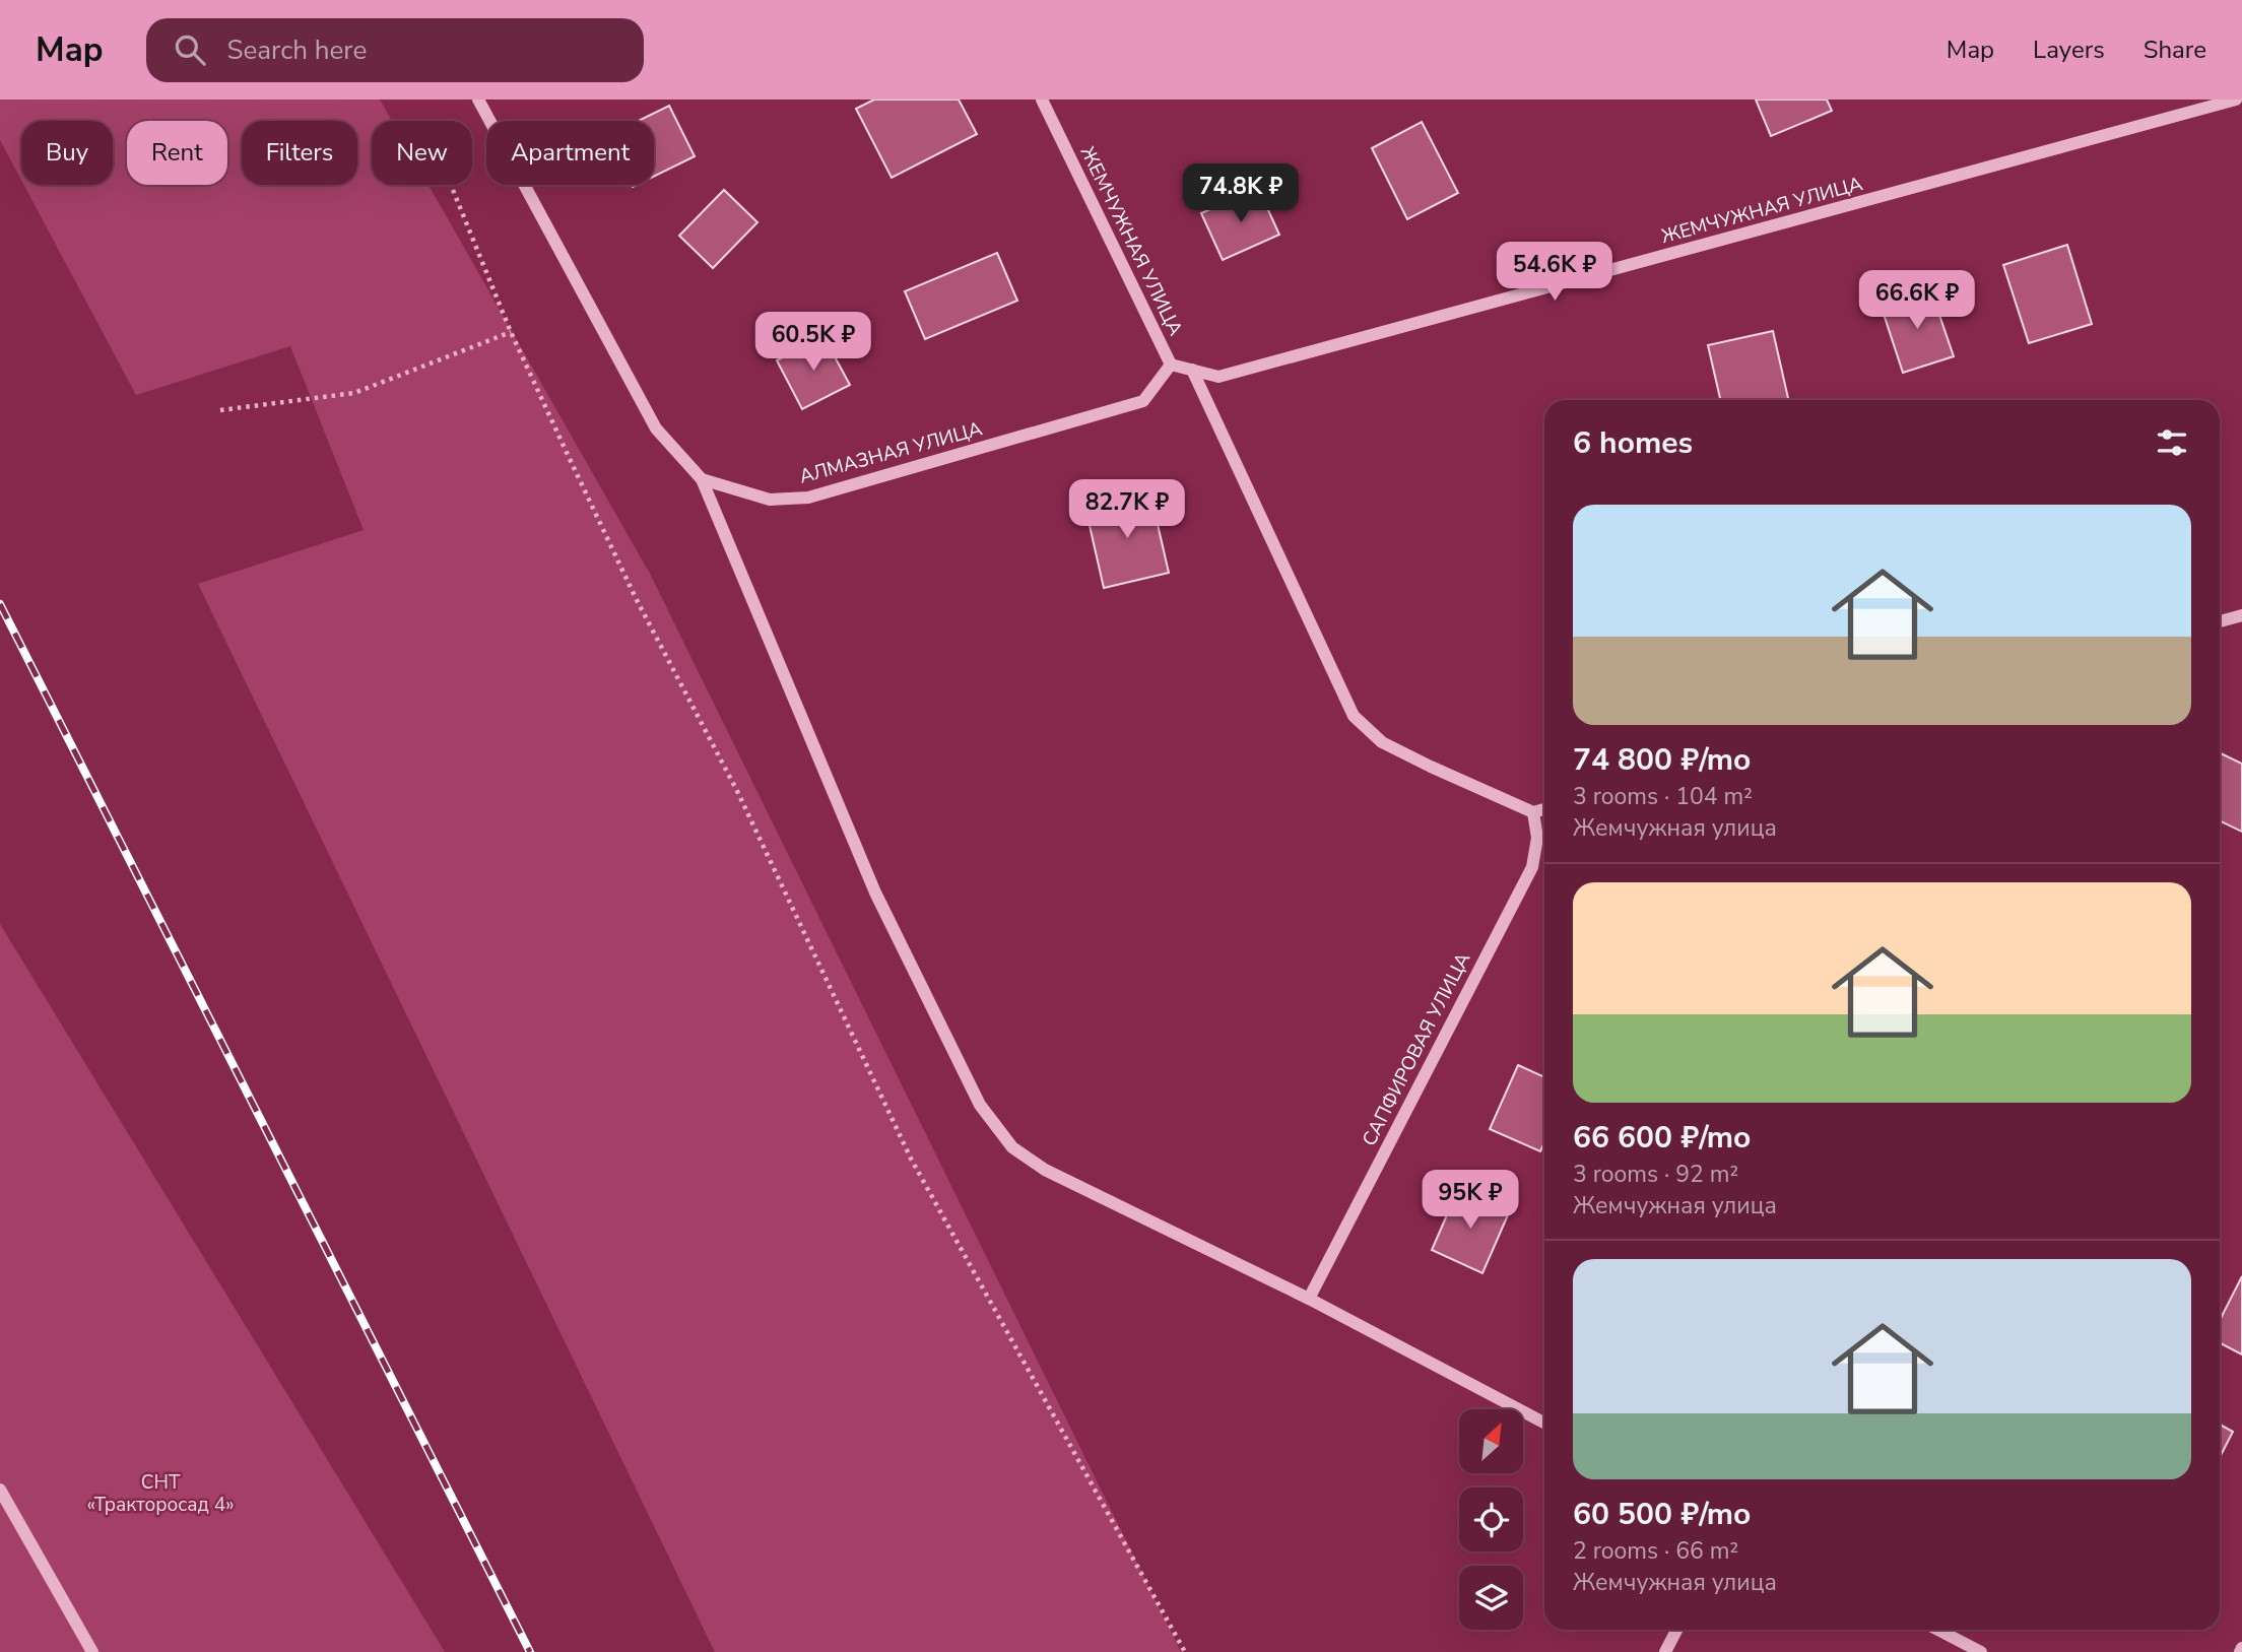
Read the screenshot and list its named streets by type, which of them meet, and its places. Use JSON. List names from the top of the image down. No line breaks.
{"streets":{"street":["ЖЕМЧУЖНАЯ УЛИЦА","АЛМАЗНАЯ УЛИЦА","САПФИРОВАЯ УЛИЦА"]},"crossings":[["ЖЕМЧУЖНАЯ УЛИЦА","АЛМАЗНАЯ УЛИЦА"]],"parks":["СНТ «Тракторосад 4»"],"north":"top right","page":{"header":"Map","search":"Search here","nav":["Map","Layers","Share"],"chip":["Buy","Rent","Filters","New","Apartment"],"price":["74.8K ₽","54.6K ₽","66.6K ₽","60.5K ₽","82.7K ₽","95K ₽"],"heading":"6 homes","list":[{"name":"74 800 ₽/mo","note":"3 rooms · 104 m² · Жемчужная улица"},{"name":"66 600 ₽/mo","note":"3 rooms · 92 m² · Жемчужная улица"},{"name":"60 500 ₽/mo","note":"2 rooms · 66 m² · Жемчужная улица"}]}}
